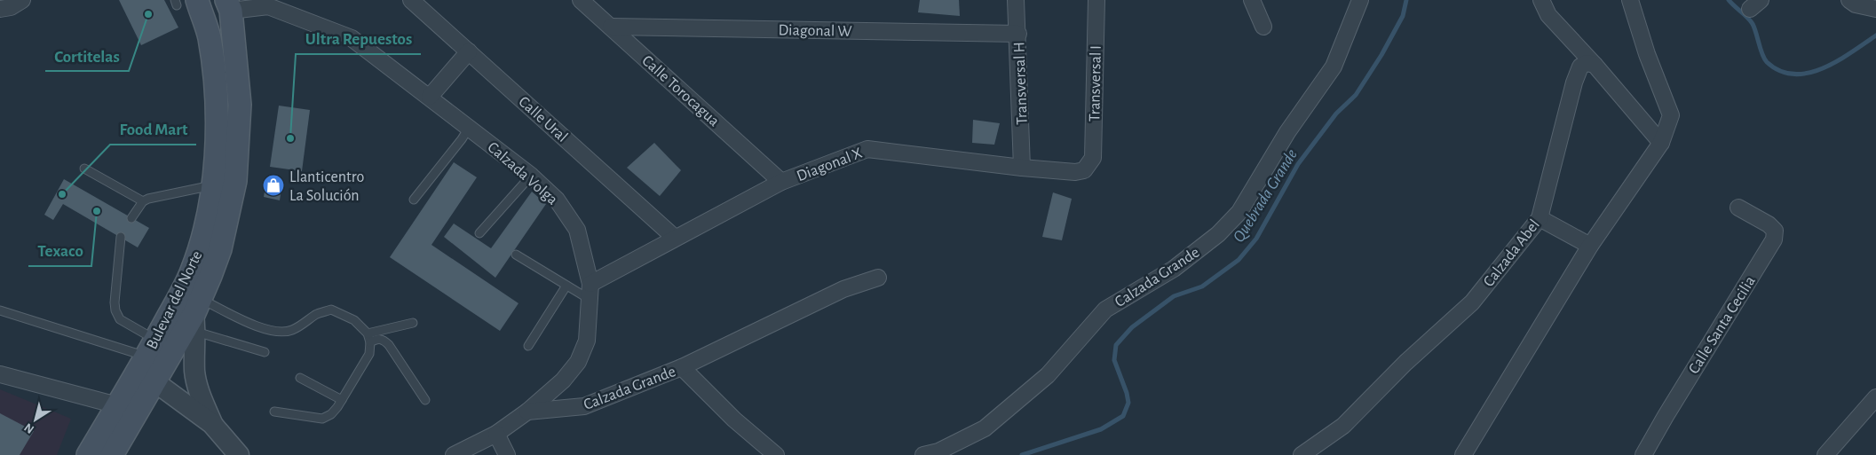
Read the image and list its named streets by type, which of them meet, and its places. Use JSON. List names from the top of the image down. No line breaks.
{"streets":{"main road":["Bulevar del Norte"],"street":["Diagonal W","Transversal H","Transversal I","Calle Torocagua","Calle Ural","Diagonal X","Calzada Volga","Calzada Abel","Calzada Grande","Calle Santa Cecilia"]},"crossings":[["Diagonal W","Transversal H"],["Diagonal W","Calle Torocagua"],["Transversal H","Diagonal X"],["Transversal I","Diagonal X"],["Calle Torocagua","Diagonal X"],["Calle Ural","Diagonal X"],["Diagonal X","Calzada Volga"],["Calzada Volga","Calzada Grande"],["Calzada Volga","Bulevar del Norte"]],"water":["Quebrada Grande"],"places":{"other":["Cortitelas","Ultra Repuestos","Food Mart","Texaco"],"shop":["Llanticentro La Solución"]},"north":"bottom left"}
